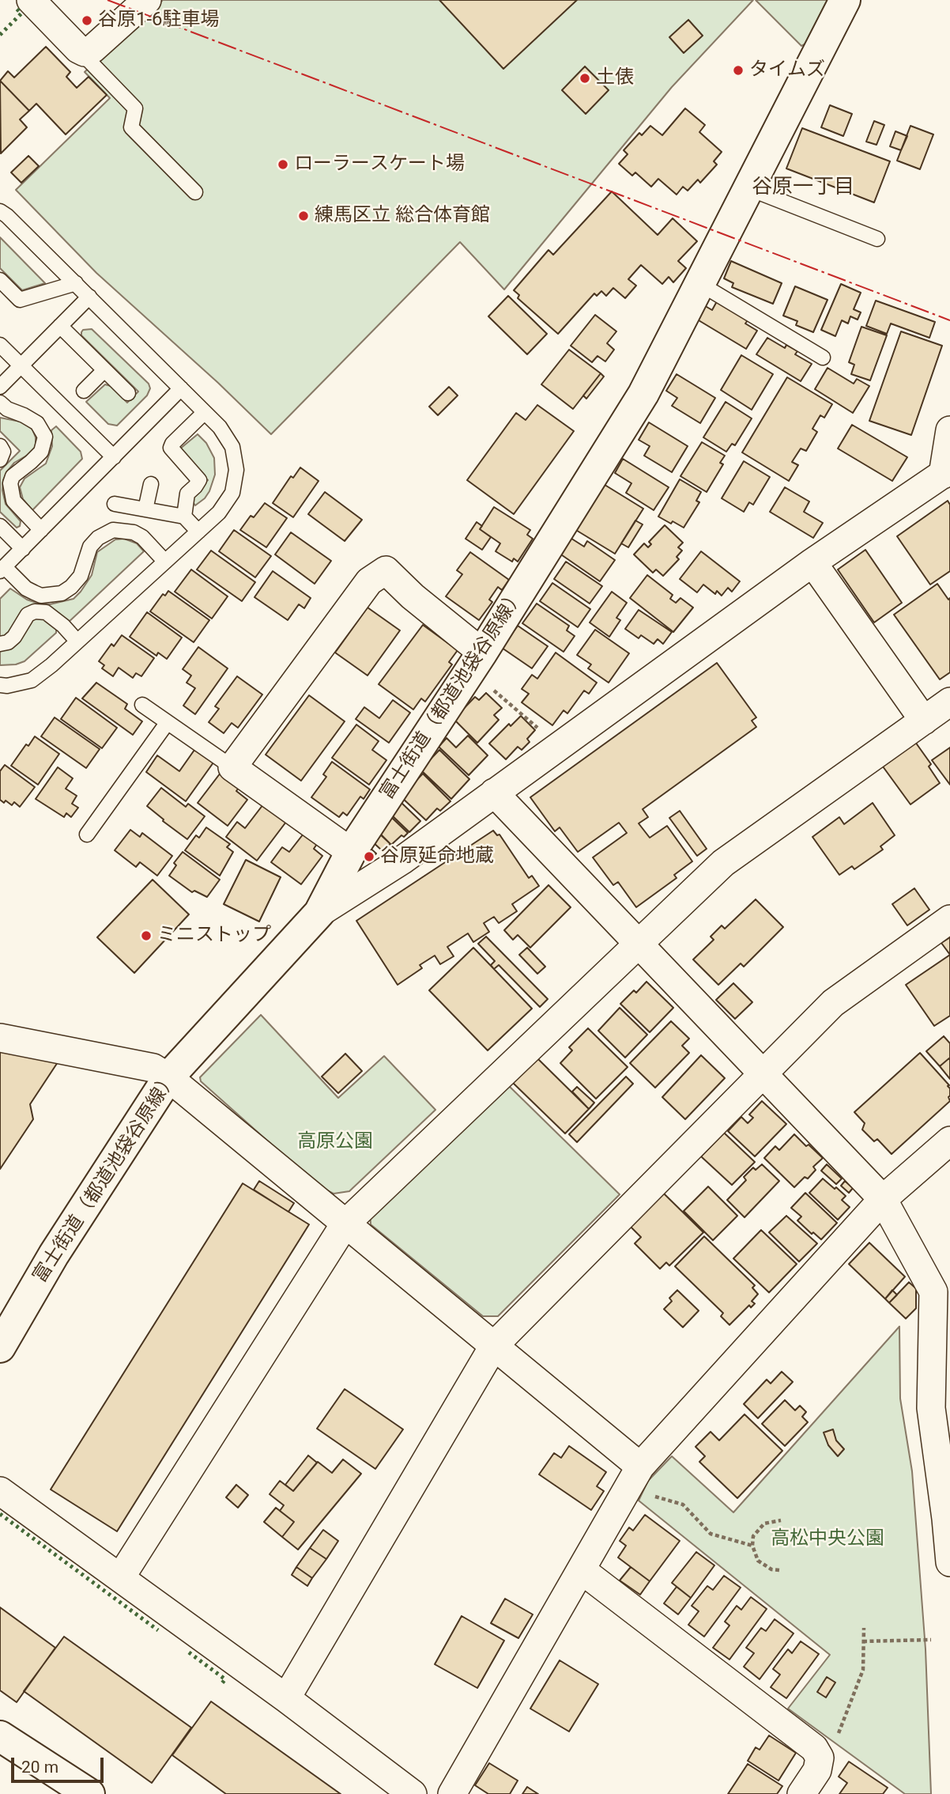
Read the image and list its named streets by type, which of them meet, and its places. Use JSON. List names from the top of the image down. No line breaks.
{"streets":{"main road":["富士街道（都道池袋谷原線）"]},"districts":["谷原一丁目"],"parks":["高原公園","高松中央公園"],"places":["谷原1-6駐車場","タイムズ","土俵","ローラースケート場","練馬区立 総合体育館","谷原延命地蔵","ミニストップ"],"scale_bar":"20 m"}
